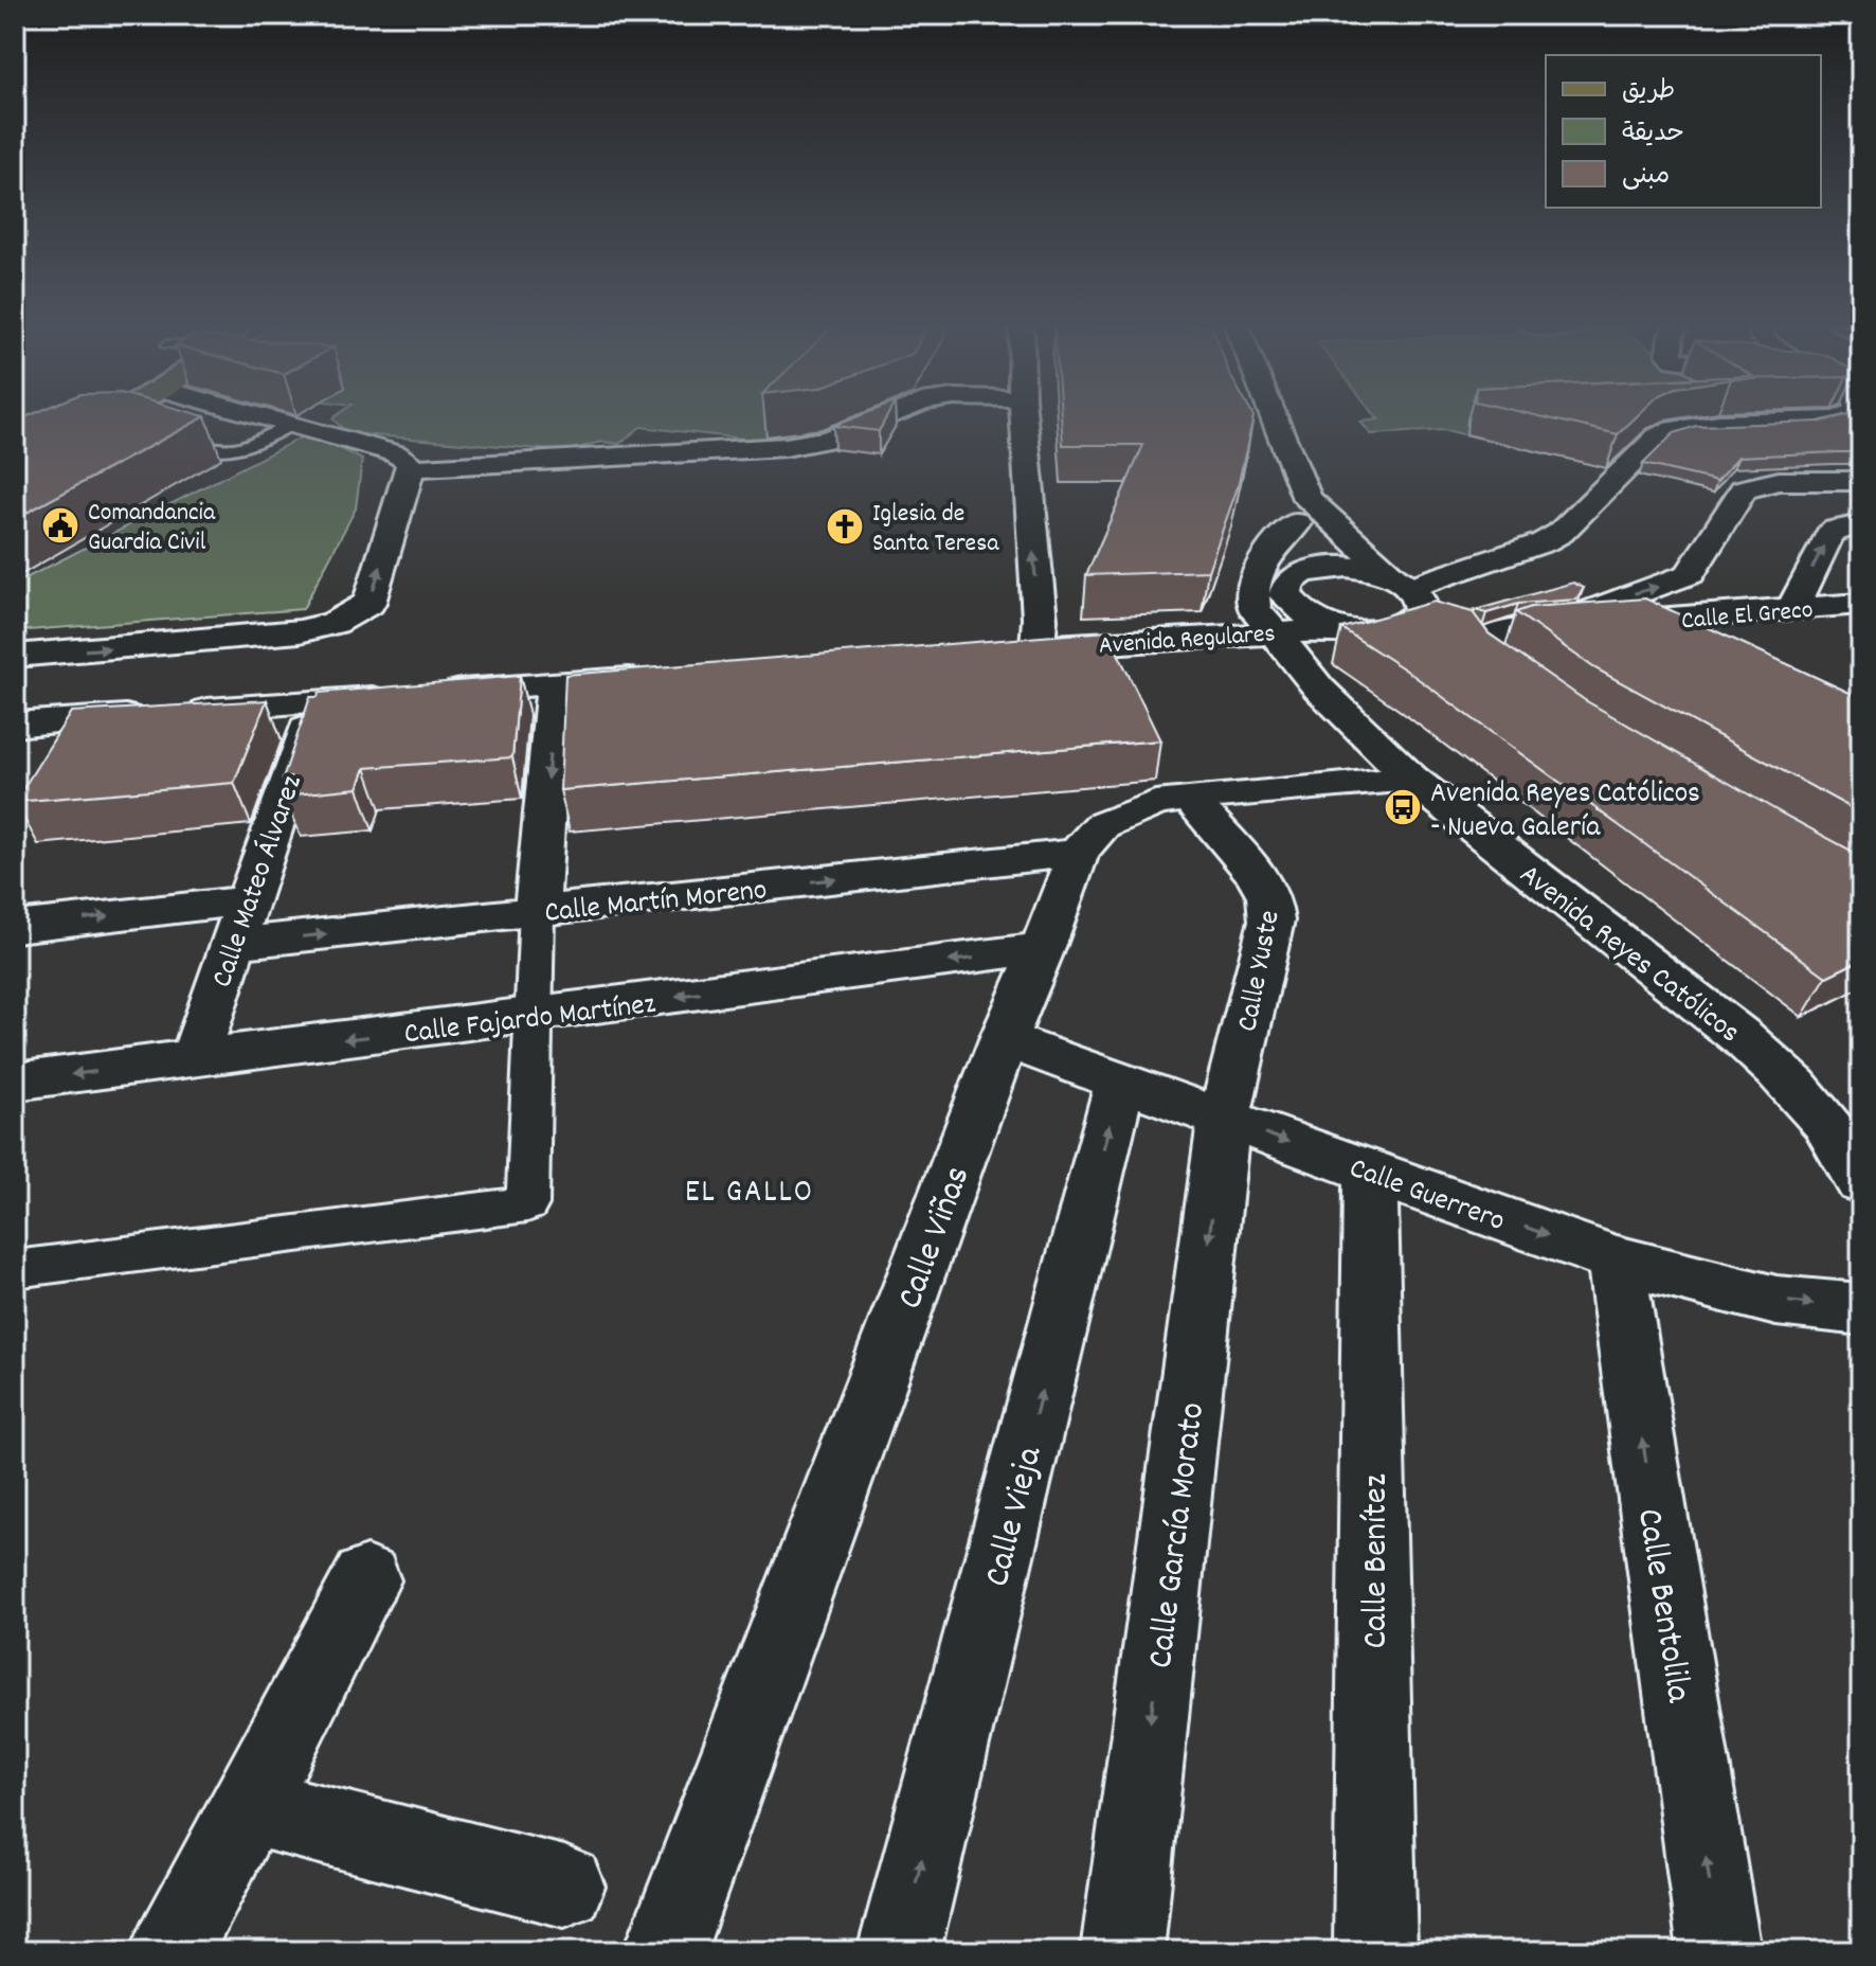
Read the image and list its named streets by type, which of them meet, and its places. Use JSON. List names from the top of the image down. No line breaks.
{"streets":{"street":["Calle El Greco","Avenida Regulares","Calle Mateo Álvarez","Calle Martín Moreno","Avenida Reyes Católicos","Calle Yuste","Calle Fajardo Martínez","Calle Guerrero","Calle Viñas","Calle Vieja","Calle García Morato","Calle Benítez","Calle Bentolila"]},"crossings":[["Avenida Regulares","Avenida Reyes Católicos"],["Calle Mateo Álvarez","Calle Martín Moreno"],["Calle Mateo Álvarez","Calle Fajardo Martínez"],["Calle Martín Moreno","Calle Viñas"],["Avenida Reyes Católicos","Calle Viñas"],["Calle Yuste","Calle Guerrero"],["Calle Yuste","Calle Viñas"],["Calle Yuste","Calle García Morato"],["Calle Fajardo Martínez","Calle Viñas"],["Calle Guerrero","Calle Viñas"],["Calle Guerrero","Calle Vieja"],["Calle Guerrero","Calle García Morato"],["Calle Guerrero","Calle Benítez"],["Calle Guerrero","Calle Bentolila"]],"one_way":["Calle Guerrero","Calle Vieja","Calle García Morato","Calle Bentolila"],"districts":["EL GALLO"],"places":{"public building":["Comandancia Guardia Civil"],"church":["Iglesia de Santa Teresa"],"bus stop":["Avenida Reyes Católicos - Nueva Galería"]},"legend":["طريق","حديقة","مبنى"]}
